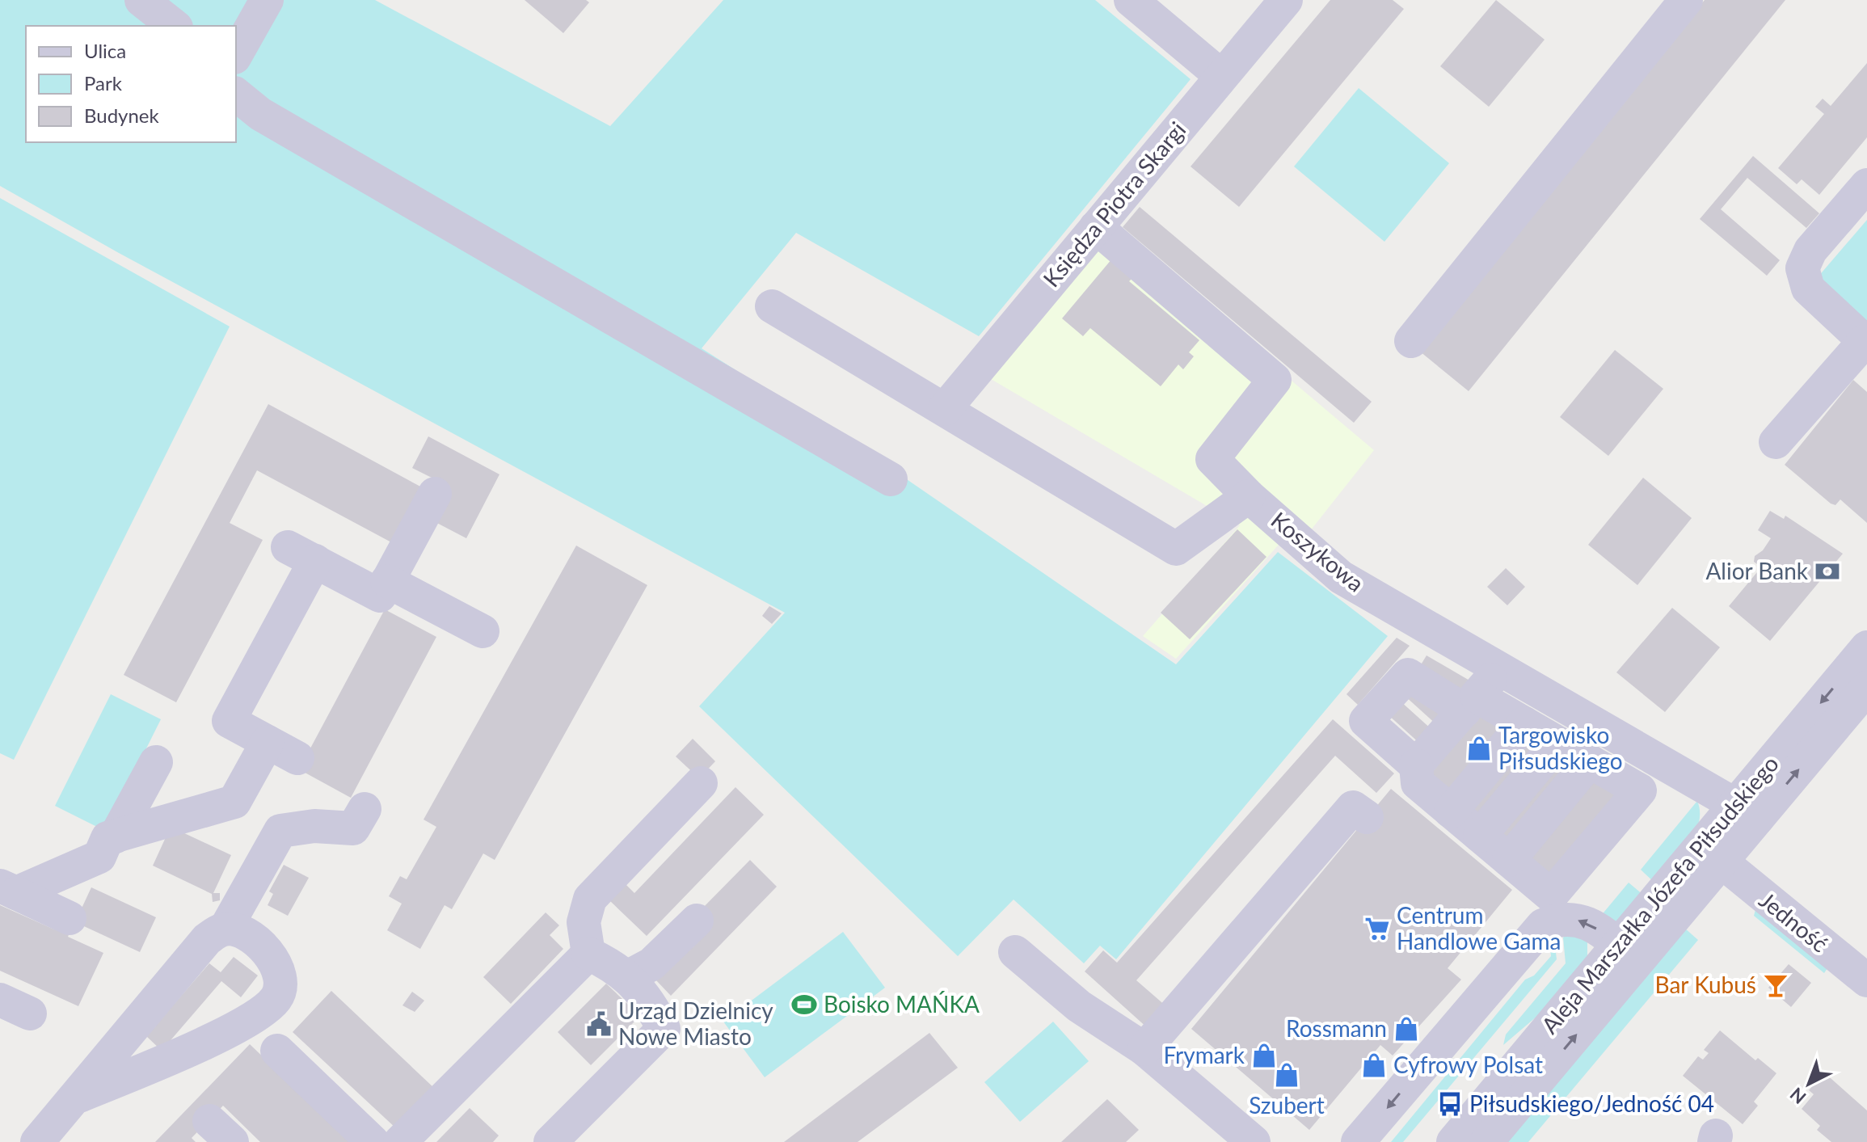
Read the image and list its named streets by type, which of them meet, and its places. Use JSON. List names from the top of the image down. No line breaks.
{"streets":{"street":["Księdza Piotra Skargi","Koszykowa","Aleja Marszałka Józefa Piłsudskiego","Jedność"]},"crossings":[["Księdza Piotra Skargi","Koszykowa"],["Koszykowa","Aleja Marszałka Józefa Piłsudskiego"],["Aleja Marszałka Józefa Piłsudskiego","Jedność"]],"places":{"bank":["Alior Bank"],"shop":["Targowisko Piłsudskiego","Rossmann","Frymark","Cyfrowy Polsat","Szubert"],"supermarket":["Centrum Handlowe Gama"],"bar":["Bar Kubuś"],"sports":["Boisko MAŃKA"],"public building":["Urząd Dzielnicy Nowe Miasto"],"bus stop":["Piłsudskiego/Jedność 04"]},"legend":["Ulica","Park","Budynek"],"north":"bottom left"}
